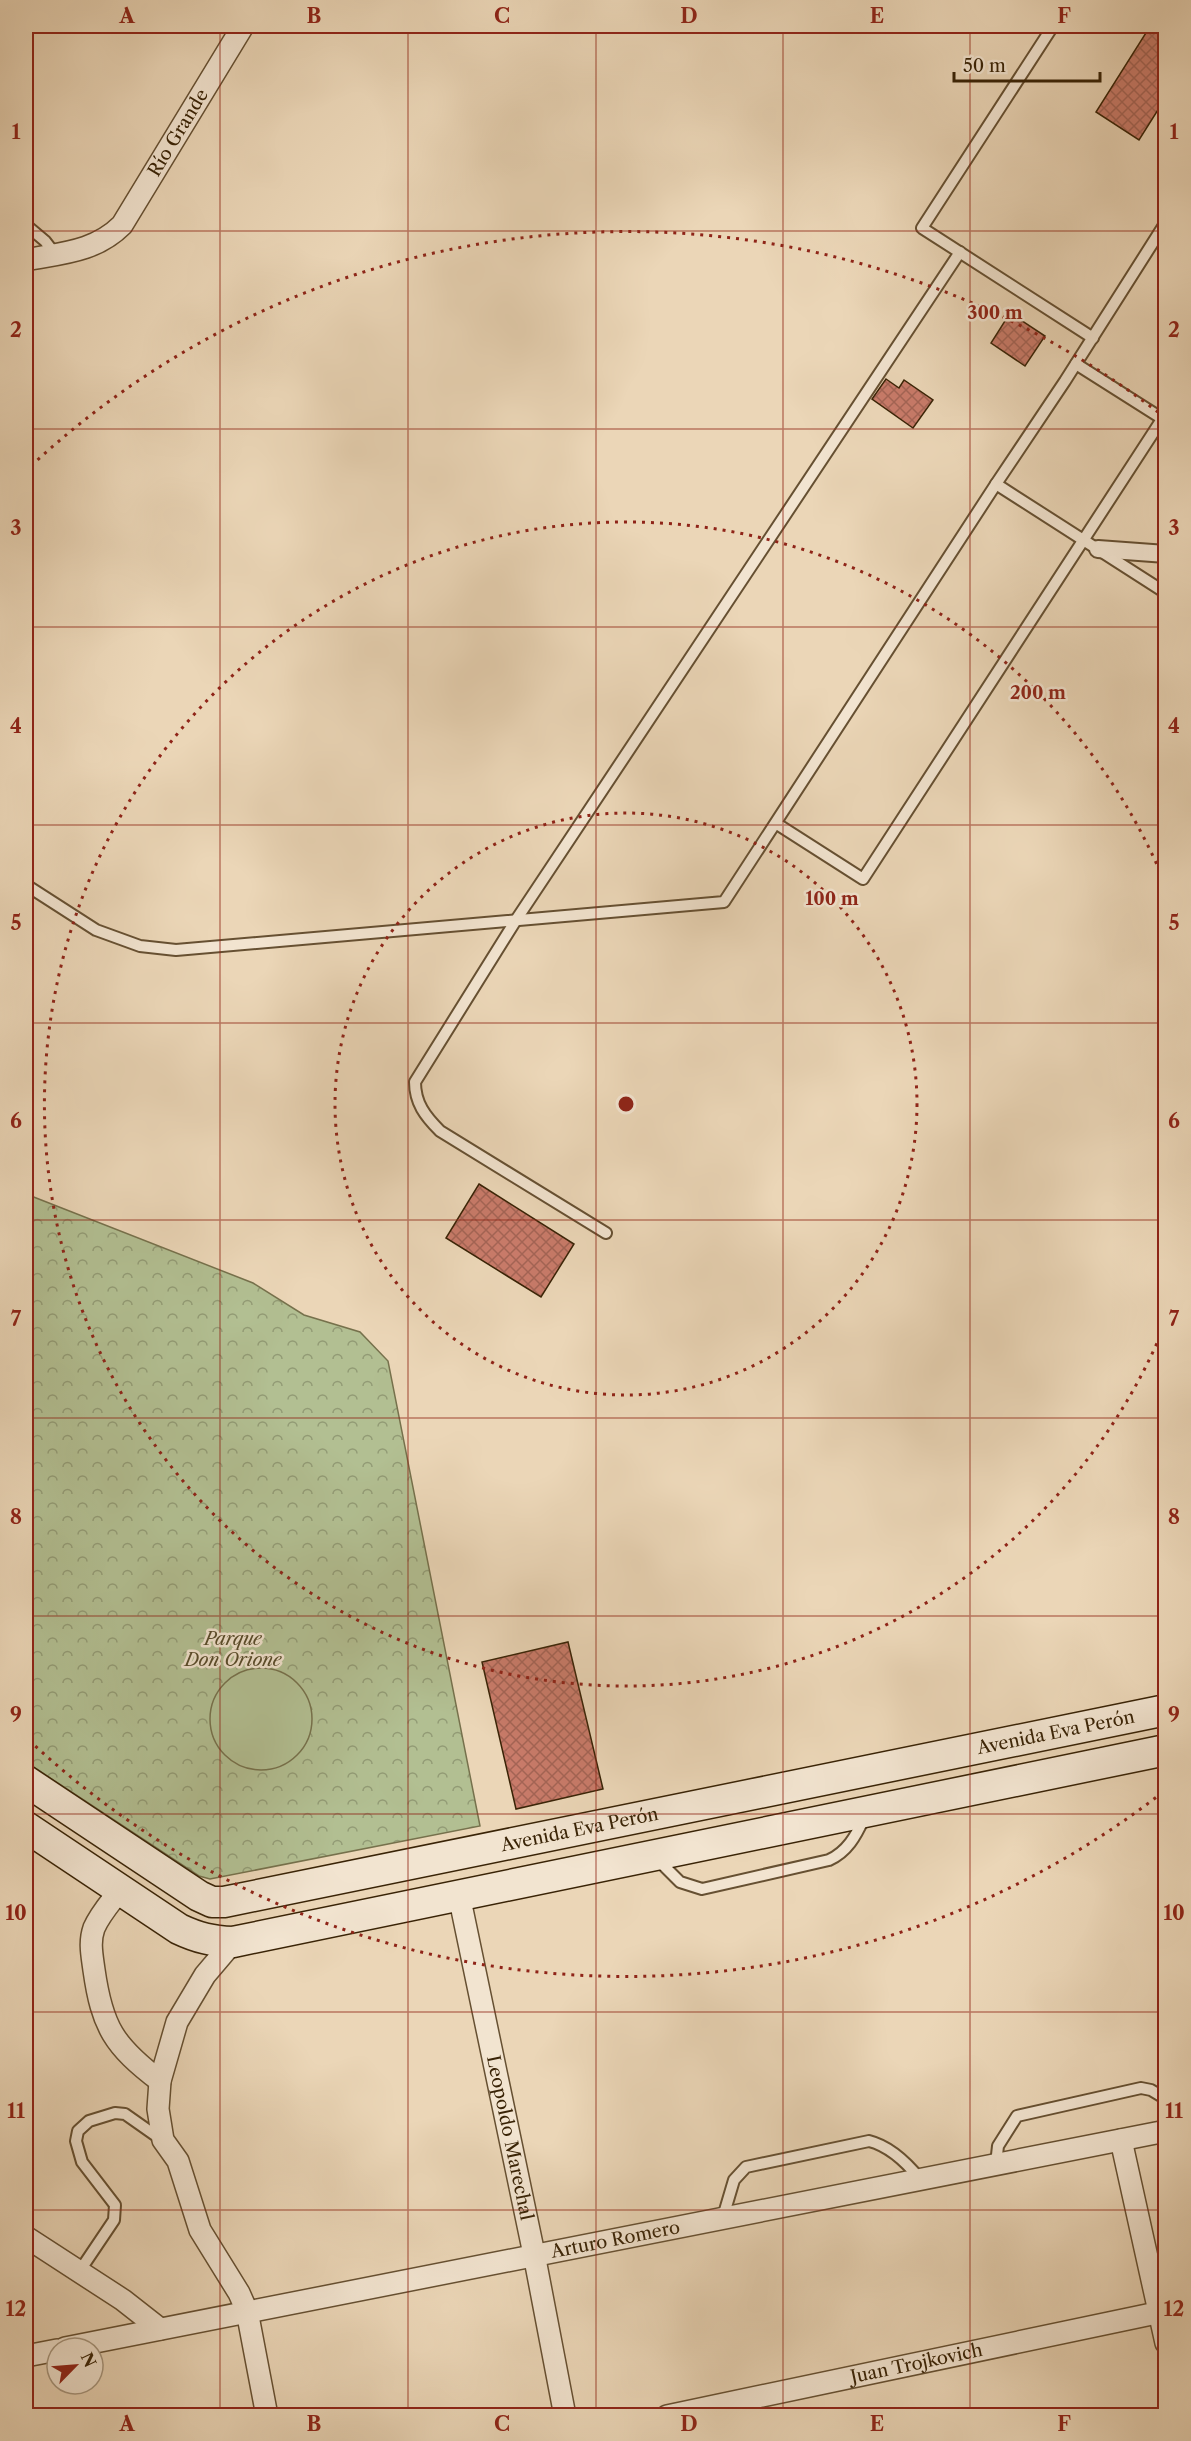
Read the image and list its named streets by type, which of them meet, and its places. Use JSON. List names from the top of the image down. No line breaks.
{"streets":{"main road":["Avenida Eva Perón"],"street":["Río Grande","Leopoldo Marechal","Arturo Romero","Juan Trojkovich"]},"crossings":[["Avenida Eva Perón","Leopoldo Marechal"],["Leopoldo Marechal","Arturo Romero"]],"parks":["Parque Don Orione"],"scale_bar":"50 m","north":"top right","grid":{"columns":["A","B","C","D","E","F"],"rows":["1","2","3","4","5","6","7","8","9","10","11","12"]},"rings":["300 m","200 m","100 m"]}
